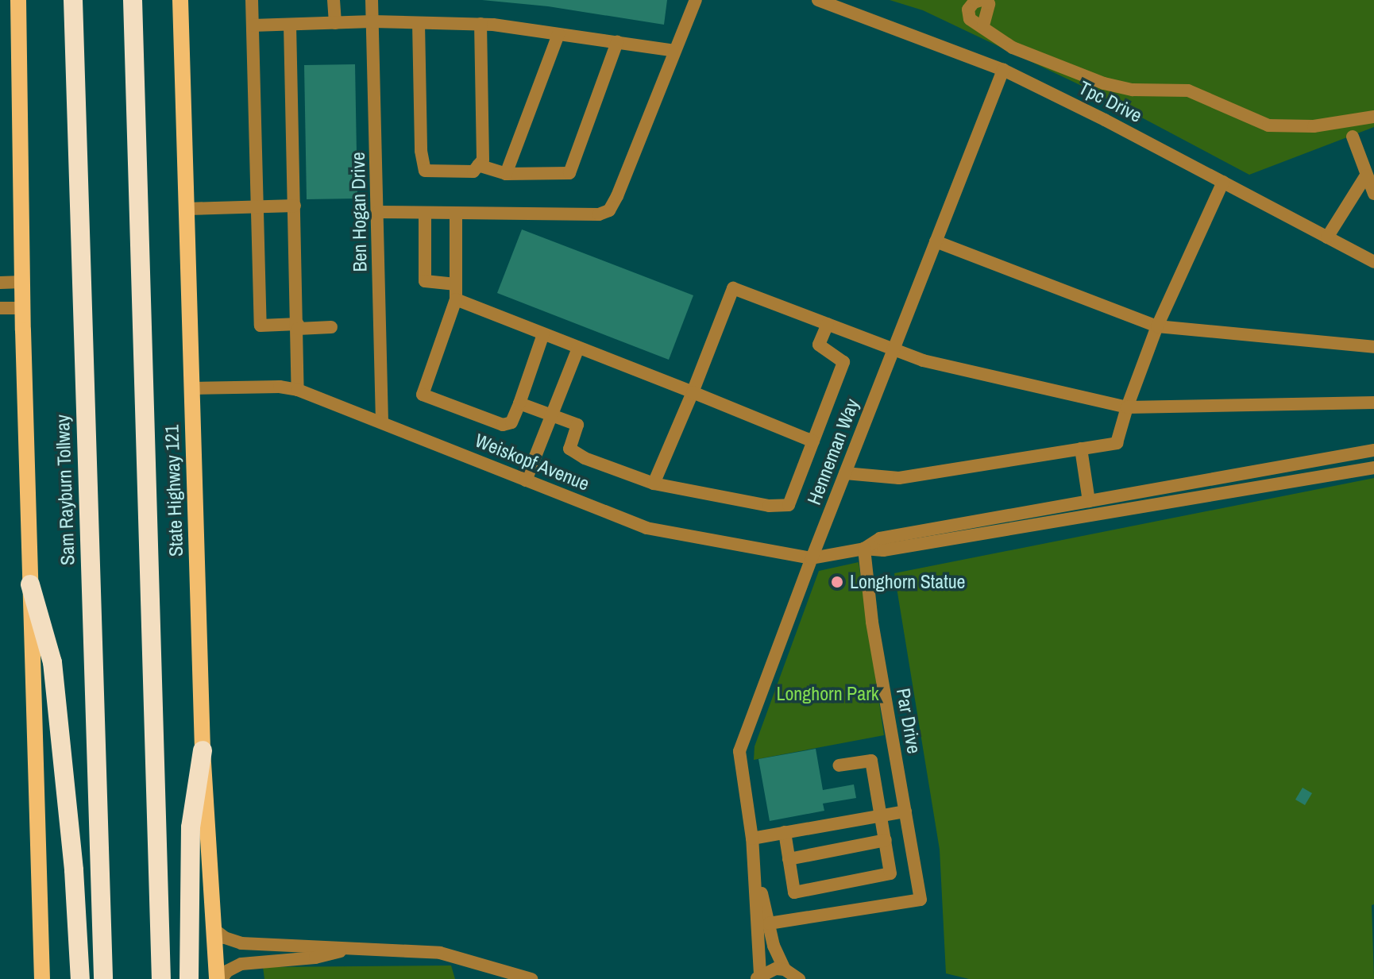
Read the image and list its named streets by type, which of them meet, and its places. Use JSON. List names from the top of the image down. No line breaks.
{"streets":{"highway":["Sam Rayburn Tollway"],"main road":["State Highway 121"],"street":["Tpc Drive","Ben Hogan Drive","Henneman Way","Weiskopf Avenue","Par Drive"]},"crossings":[["Tpc Drive","Henneman Way"],["Ben Hogan Drive","Weiskopf Avenue"],["Henneman Way","Weiskopf Avenue"],["Henneman Way","Par Drive"],["Weiskopf Avenue","State Highway 121"],["Weiskopf Avenue","Par Drive"]],"parks":["Longhorn Park"],"places":["Longhorn Statue"]}
